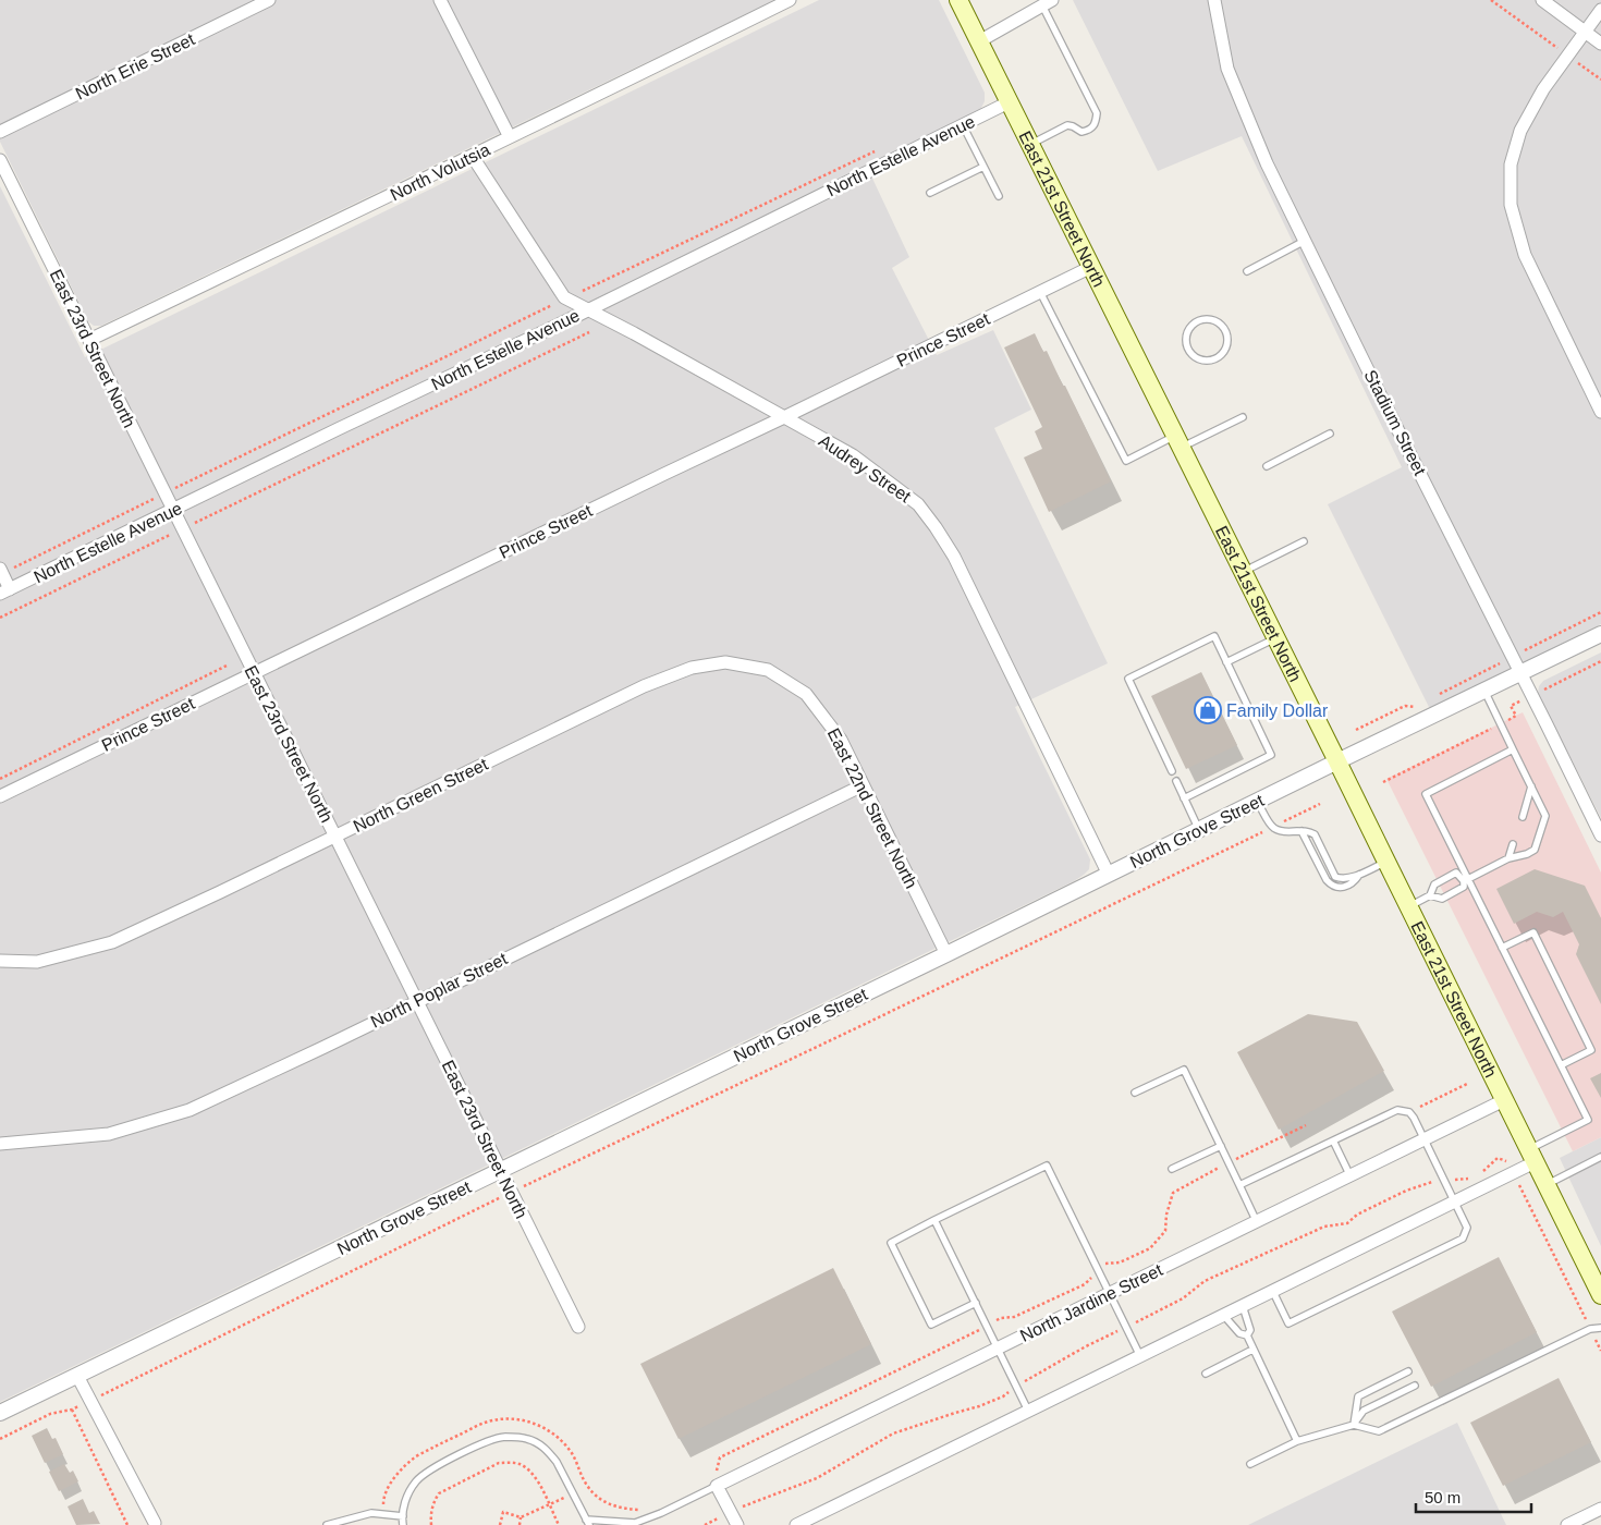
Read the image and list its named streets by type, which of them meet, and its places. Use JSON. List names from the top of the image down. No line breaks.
{"streets":{"main road":["East 21st Street North"],"street":["North Erie Street","North Estelle Avenue","North Volutsia","Prince Street","East 23rd Street North","Stadium Street","Audrey Street","North Green Street","East 22nd Street North","North Grove Street","North Poplar Street","North Jardine Street"]},"crossings":[["North Estelle Avenue","East 21st Street North"],["North Estelle Avenue","East 23rd Street North"],["North Estelle Avenue","Audrey Street"],["North Volutsia","East 23rd Street North"],["North Volutsia","Audrey Street"],["East 21st Street North","Prince Street"],["East 21st Street North","North Grove Street"],["East 21st Street North","North Jardine Street"],["Prince Street","East 23rd Street North"],["Prince Street","Audrey Street"],["East 23rd Street North","North Green Street"],["East 23rd Street North","North Grove Street"],["East 23rd Street North","North Poplar Street"],["Stadium Street","North Grove Street"],["Audrey Street","North Grove Street"],["North Green Street","East 22nd Street North"],["East 22nd Street North","North Grove Street"],["East 22nd Street North","North Poplar Street"]],"places":{"shop":["Family Dollar"]},"scale_bar":"50 m"}
